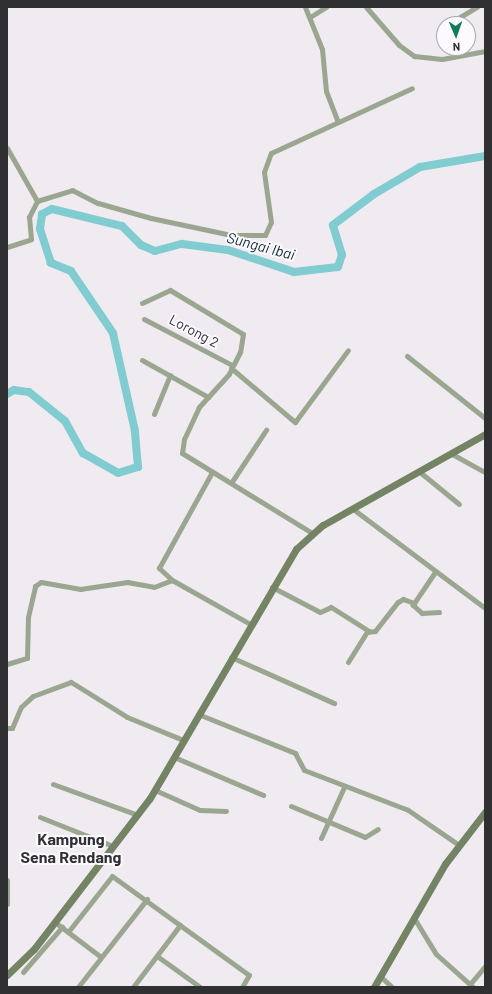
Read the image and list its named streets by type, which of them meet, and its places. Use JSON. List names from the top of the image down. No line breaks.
{"streets":{"street":["Lorong 2"]},"districts":["Kampung Sena Rendang"],"water":["Sungai Ibai"],"north":"bottom"}
